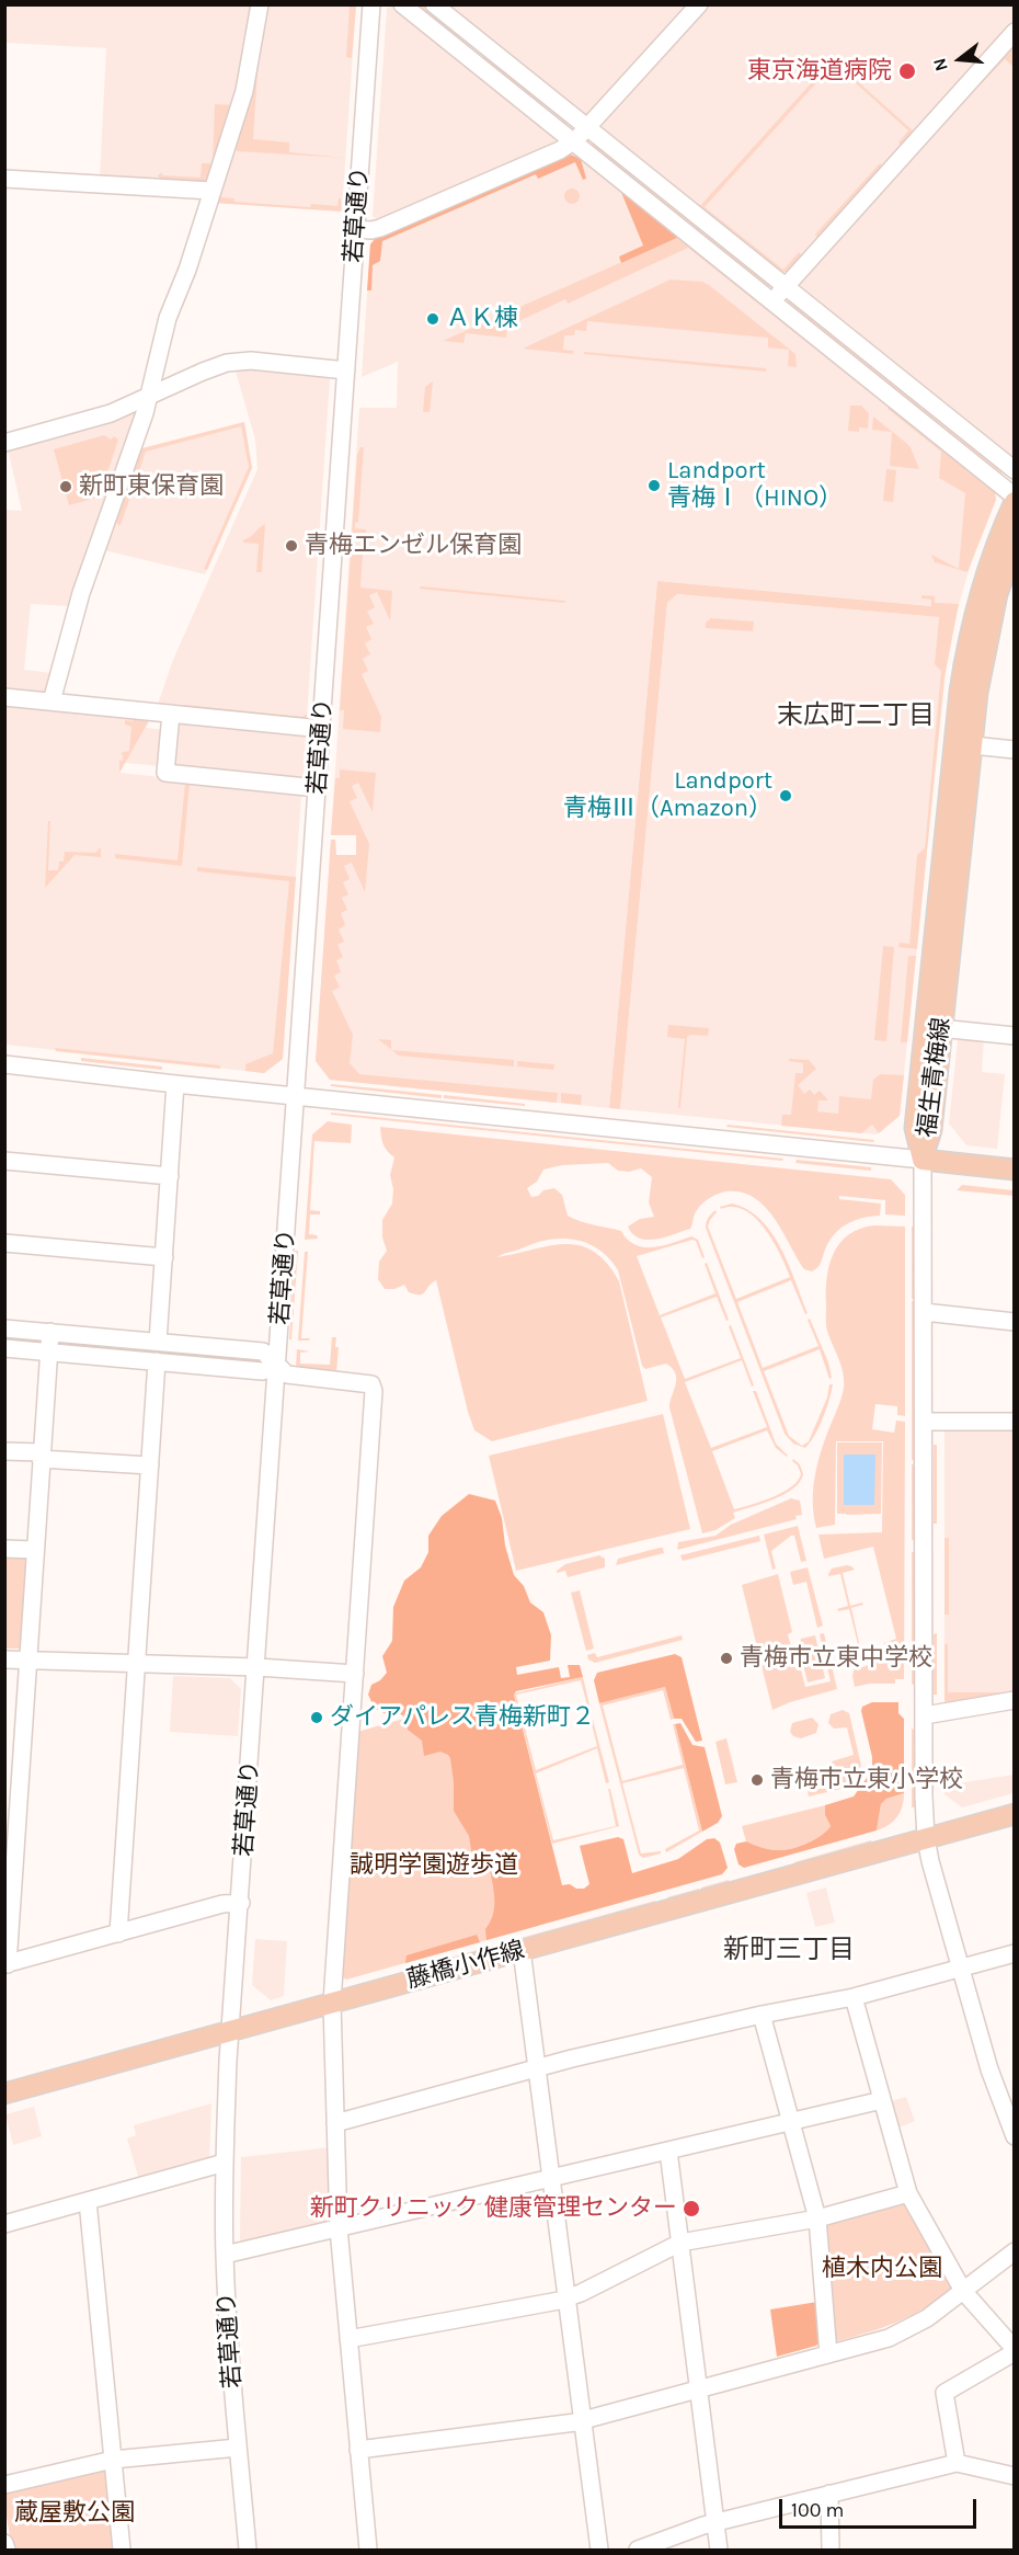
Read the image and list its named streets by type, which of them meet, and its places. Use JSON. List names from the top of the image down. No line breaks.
{"streets":{"main road":["福生青梅線","藤橋小作線"],"street":["若草通り"]},"crossings":[["若草通り","藤橋小作線"]],"districts":["末広町二丁目","新町三丁目"],"parks":["誠明学園遊歩道","植木内公園","蔵屋敷公園"],"places":["東京海道病院","ＡＫ棟","Landport 青梅Ⅰ（HINO）","新町東保育園","青梅エンゼル保育園","Landport 青梅Ⅲ（Amazon）","青梅市立東中学校","ダイアパレス青梅新町２","青梅市立東小学校","新町クリニック 健康管理センター"],"scale_bar":"100 m","north":"left"}
